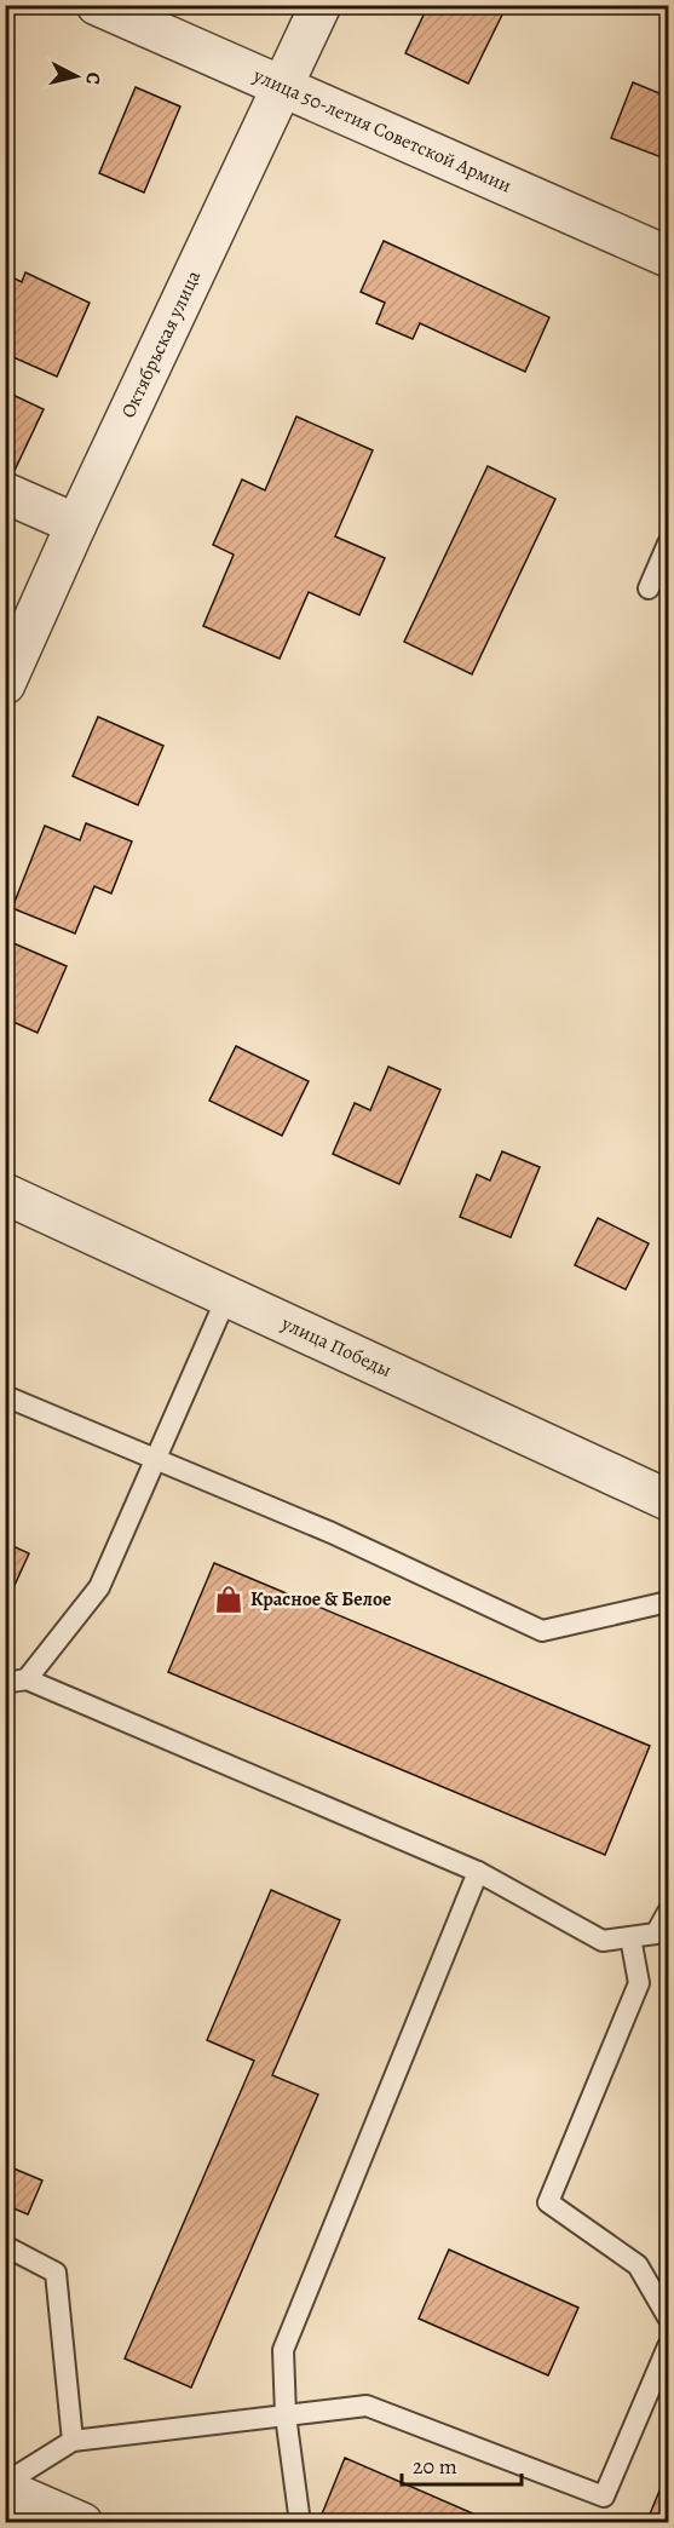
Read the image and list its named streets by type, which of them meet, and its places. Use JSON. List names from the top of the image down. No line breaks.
{"streets":{"street":["улица 50-летия Советской Армии","Октябрьская улица","улица Победы"]},"crossings":[["улица 50-летия Советской Армии","Октябрьская улица"]],"places":{"shop":["Красное & Белое"]},"scale_bar":"20 m","north":"right"}
